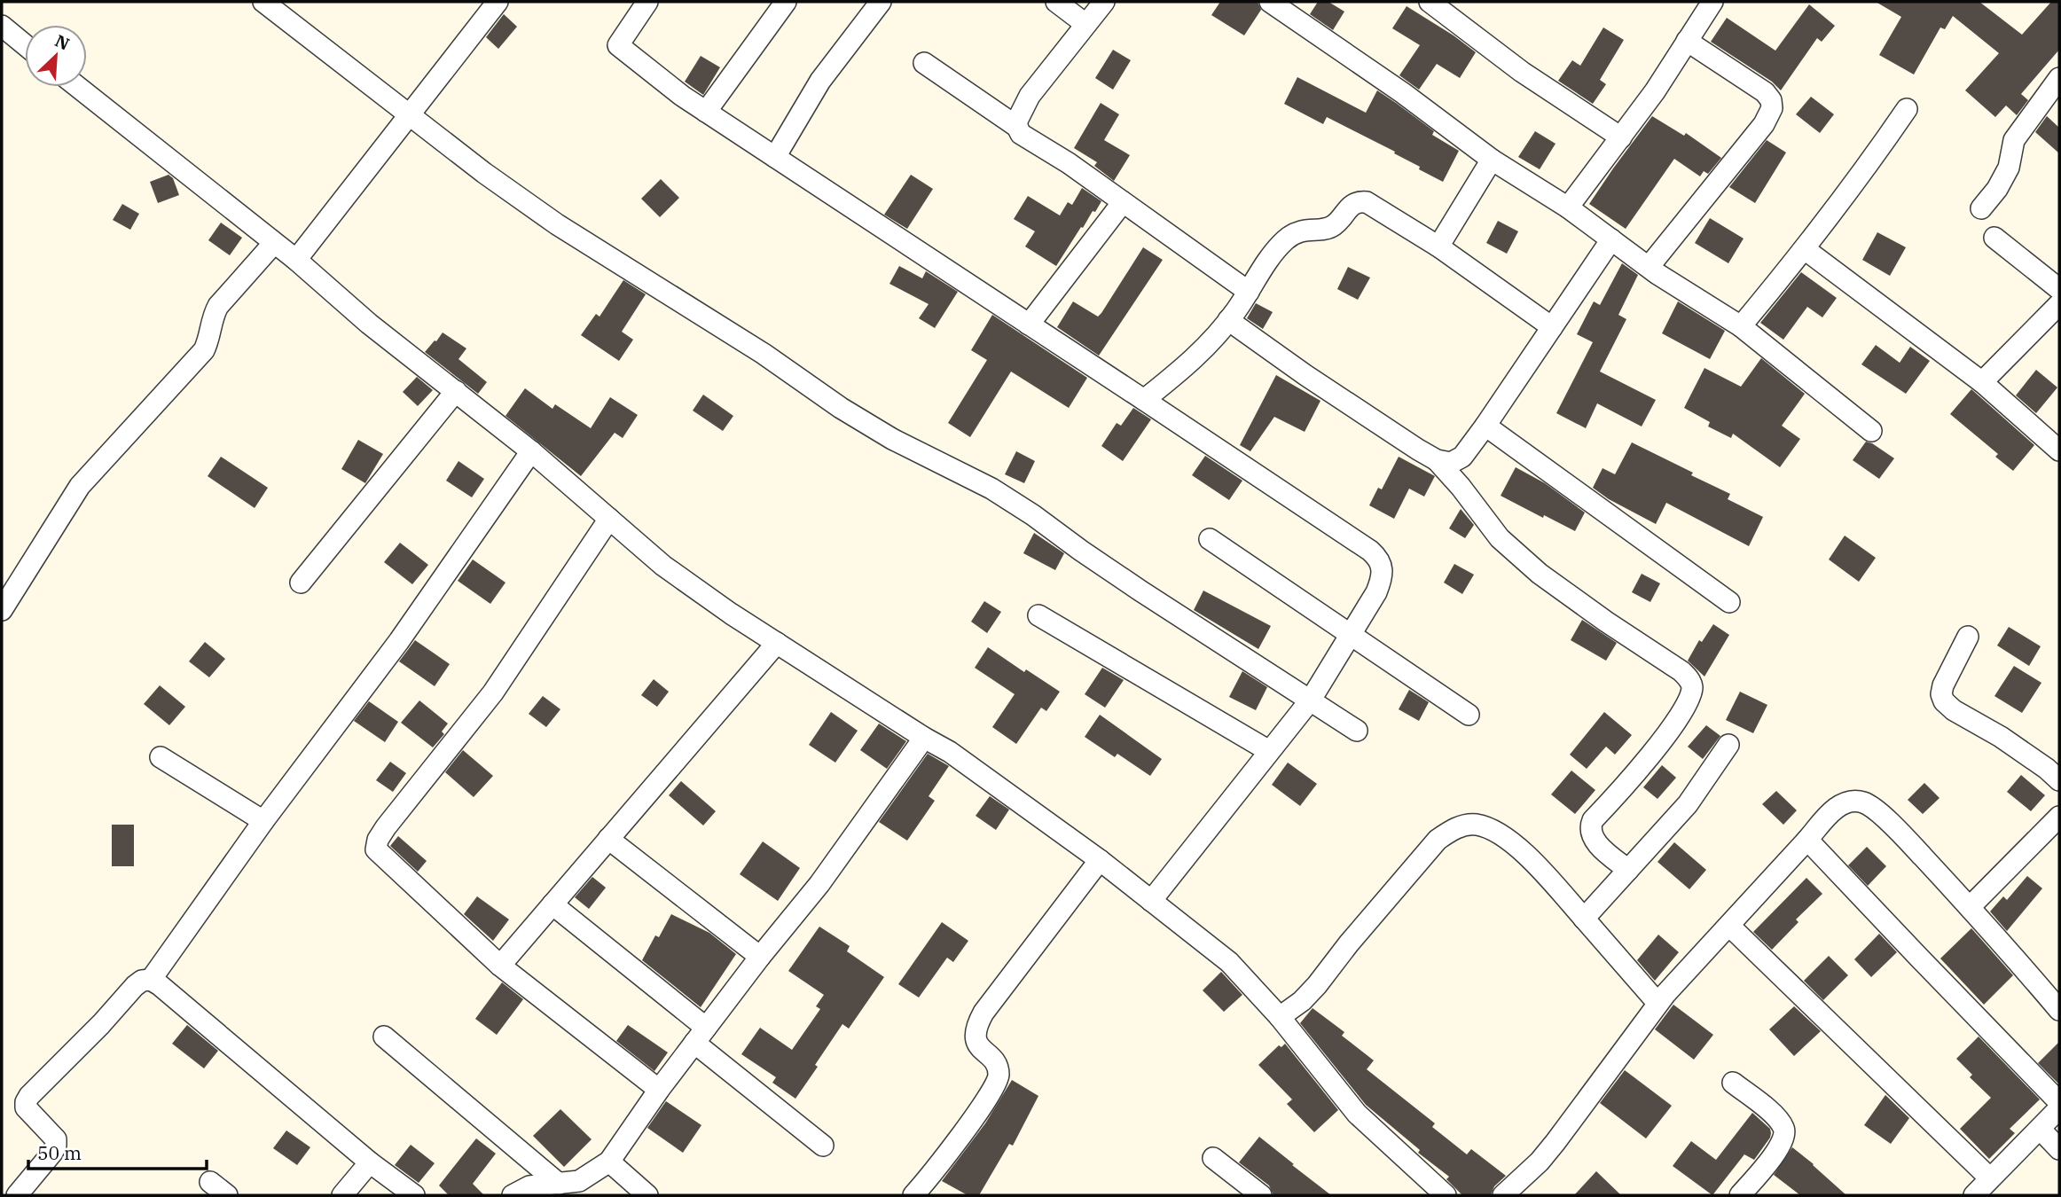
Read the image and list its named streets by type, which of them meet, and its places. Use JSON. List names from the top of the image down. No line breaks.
{"scale_bar":"50 m","north":"top right"}
